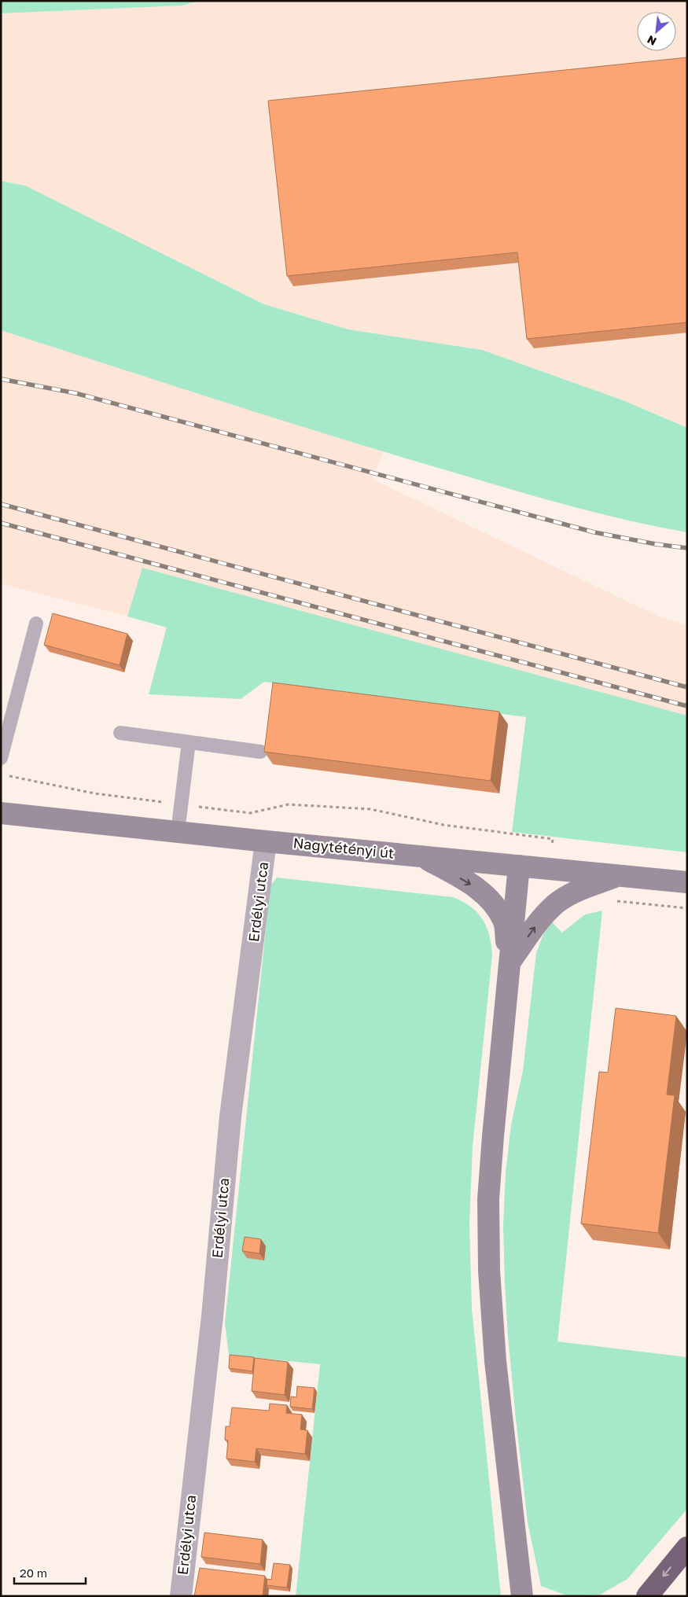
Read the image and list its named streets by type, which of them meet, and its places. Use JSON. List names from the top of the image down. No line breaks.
{"streets":{"street":["Nagytétényi út","Erdélyi utca"]},"crossings":[["Nagytétényi út","Erdélyi utca"]],"scale_bar":"20 m","north":"bottom left"}
